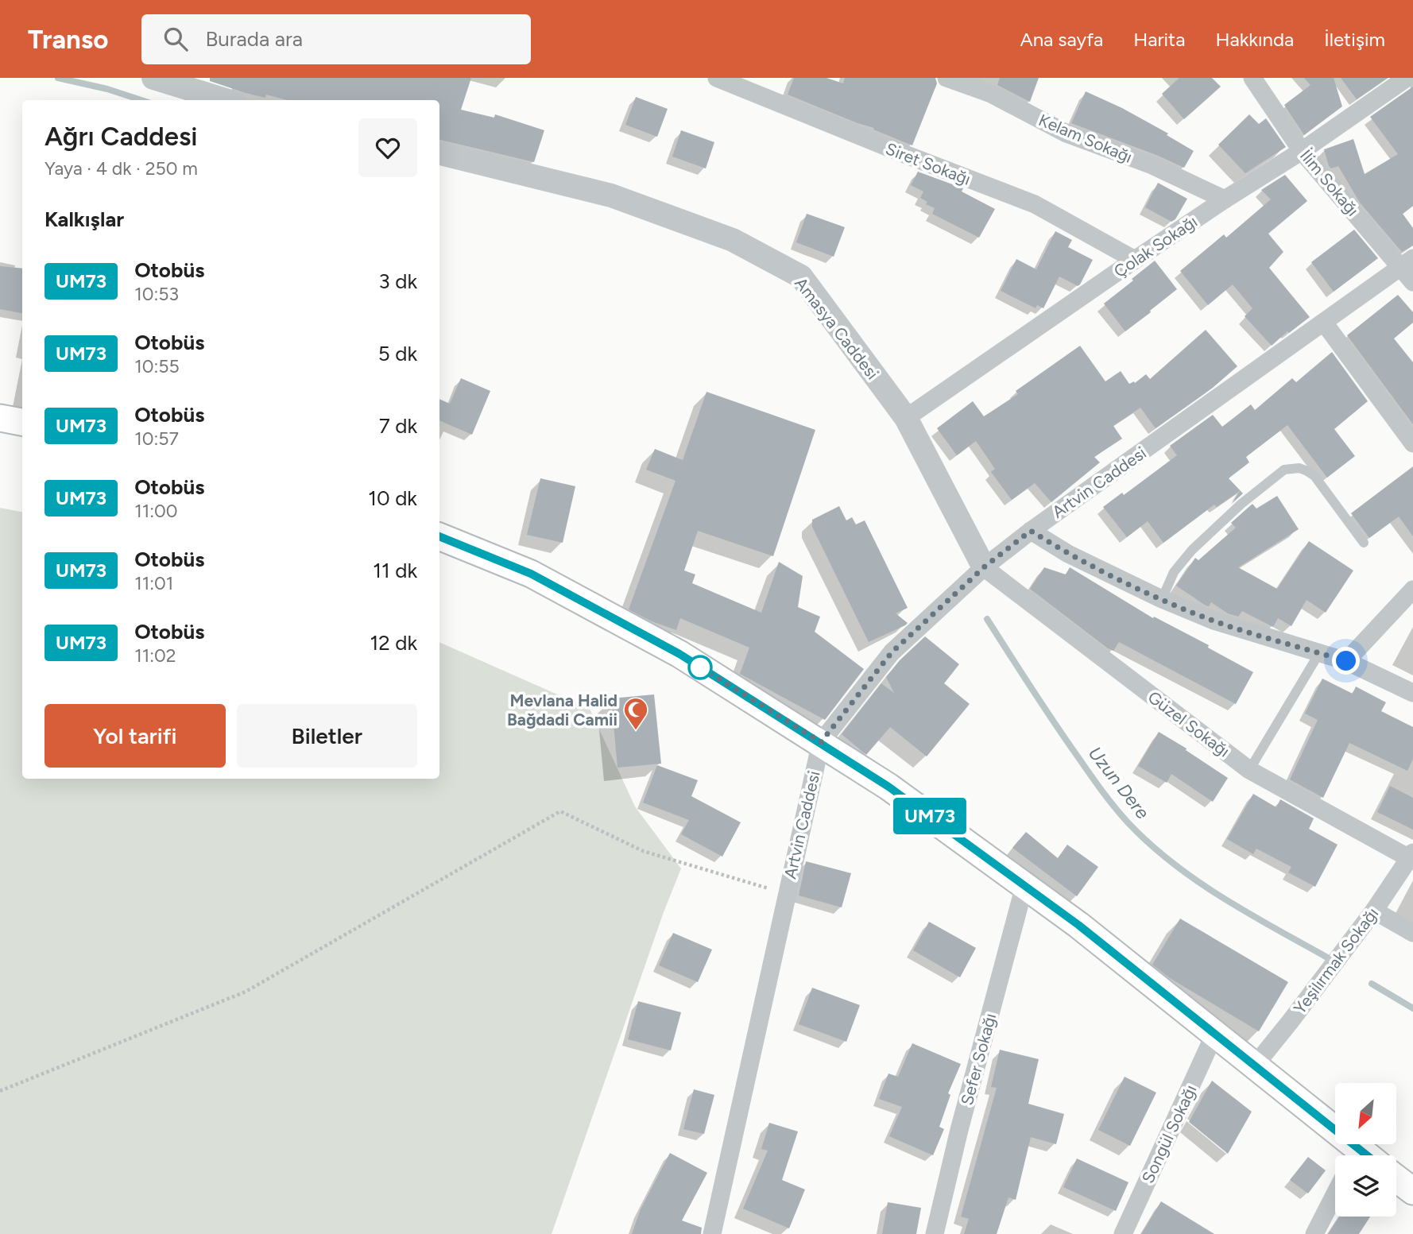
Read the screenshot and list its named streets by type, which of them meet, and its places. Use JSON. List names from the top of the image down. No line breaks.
{"streets":{"street":["Kelam Sokağı","Siret Sokağı","İlim Sokağı","Çolak Sokağı","Amasya Caddesi","Artvin Caddesi","Güzel Sokağı","Yeşilırmak Sokağı","Sefer Sokağı","Songül Sokağı"]},"crossings":[["Kelam Sokağı","Çolak Sokağı"],["Siret Sokağı","Çolak Sokağı"],["İlim Sokağı","Çolak Sokağı"],["İlim Sokağı","Artvin Caddesi"],["Çolak Sokağı","Amasya Caddesi"],["Amasya Caddesi","Artvin Caddesi"],["Amasya Caddesi","Güzel Sokağı"],["Artvin Caddesi","Güzel Sokağı"],["Güzel Sokağı","Yeşilırmak Sokağı"]],"water":["Uzun Dere"],"places":{"mosque":["Mevlana Halid Bağdadi Camii"]},"lines":["bus line UM73"],"north":"bottom left","page":{"header":"Transo","search":"Burada ara","nav":["Ana sayfa","Harita","Hakkında","İletişim"],"on_map":"UM73","heading":[["Ağrı Caddesi","Yaya · 4 dk · 250 m"],"Kalkışlar"],"list":[{"mark":"UM73","name":"Otobüs","note":"10:53","value":"3 dk"},{"mark":"UM73","name":"Otobüs","note":"10:55","value":"5 dk"},{"mark":"UM73","name":"Otobüs","note":"10:57","value":"7 dk"},{"mark":"UM73","name":"Otobüs","note":"11:00","value":"10 dk"},{"mark":"UM73","name":"Otobüs","note":"11:01","value":"11 dk"},{"mark":"UM73","name":"Otobüs","note":"11:02","value":"12 dk"}],"buttons":["Yol tarifi","Biletler"]}}
